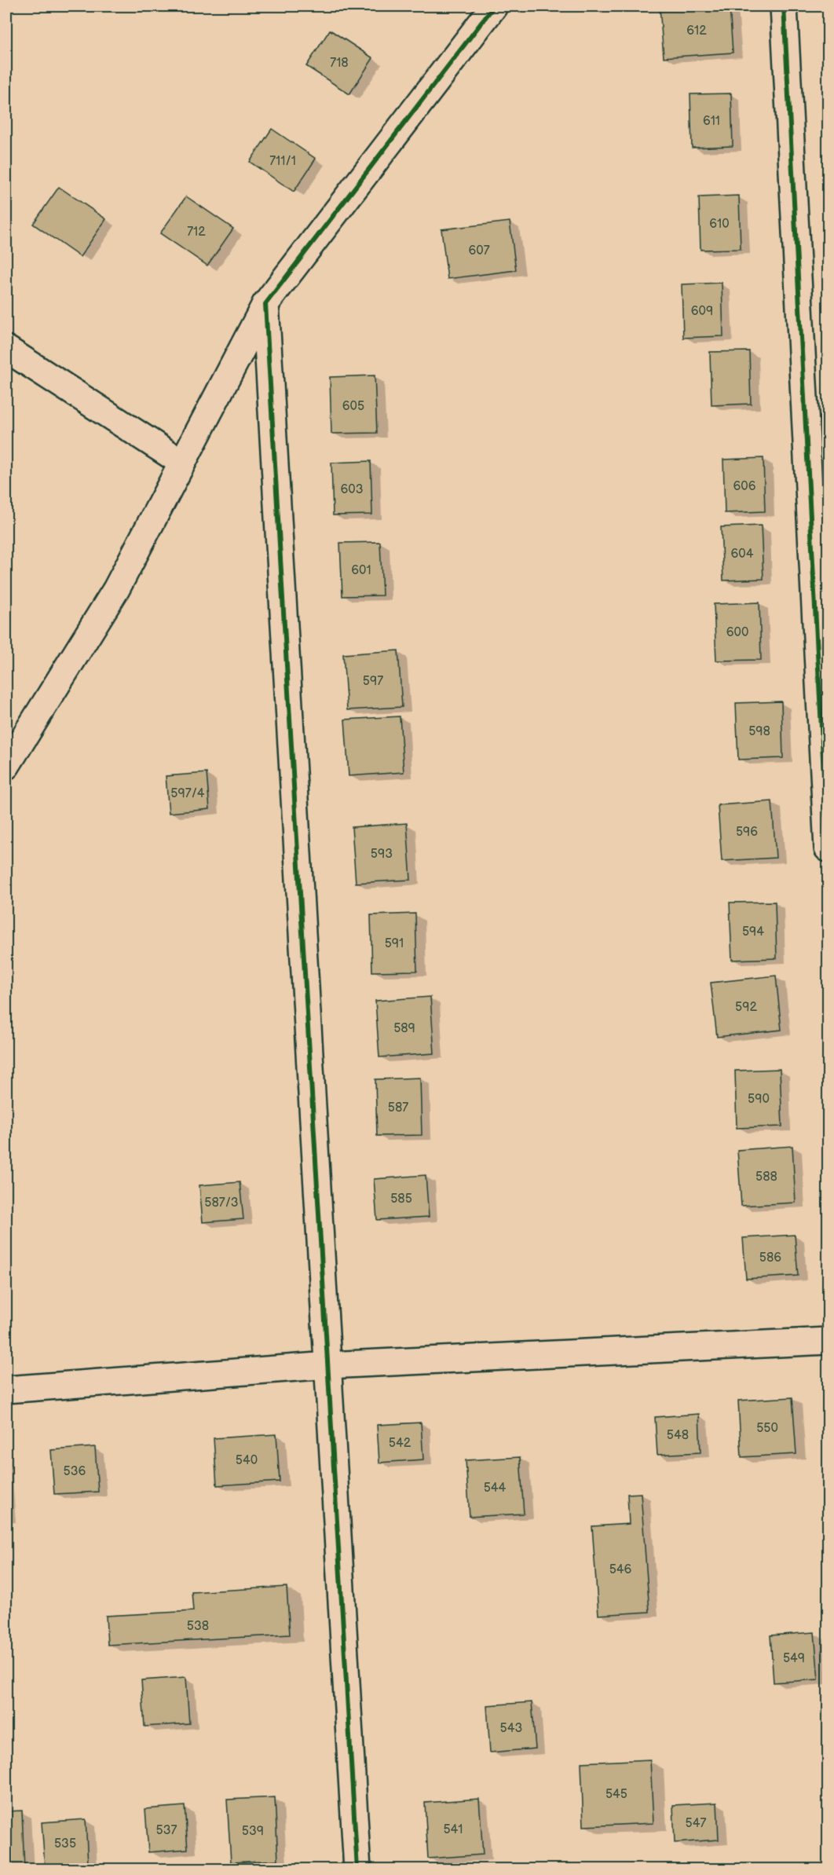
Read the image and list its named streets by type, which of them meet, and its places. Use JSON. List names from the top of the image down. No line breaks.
{"house_numbers":["612","718","611","711/1","610","712","607","609","605","606","603","604","601","600","597","598","597/4","596","593","594","591","592","589","590","587","588","585","587/3","586","550","548","542","540","536","544","546","538","549","543","545","547","541","537","539","535"]}
